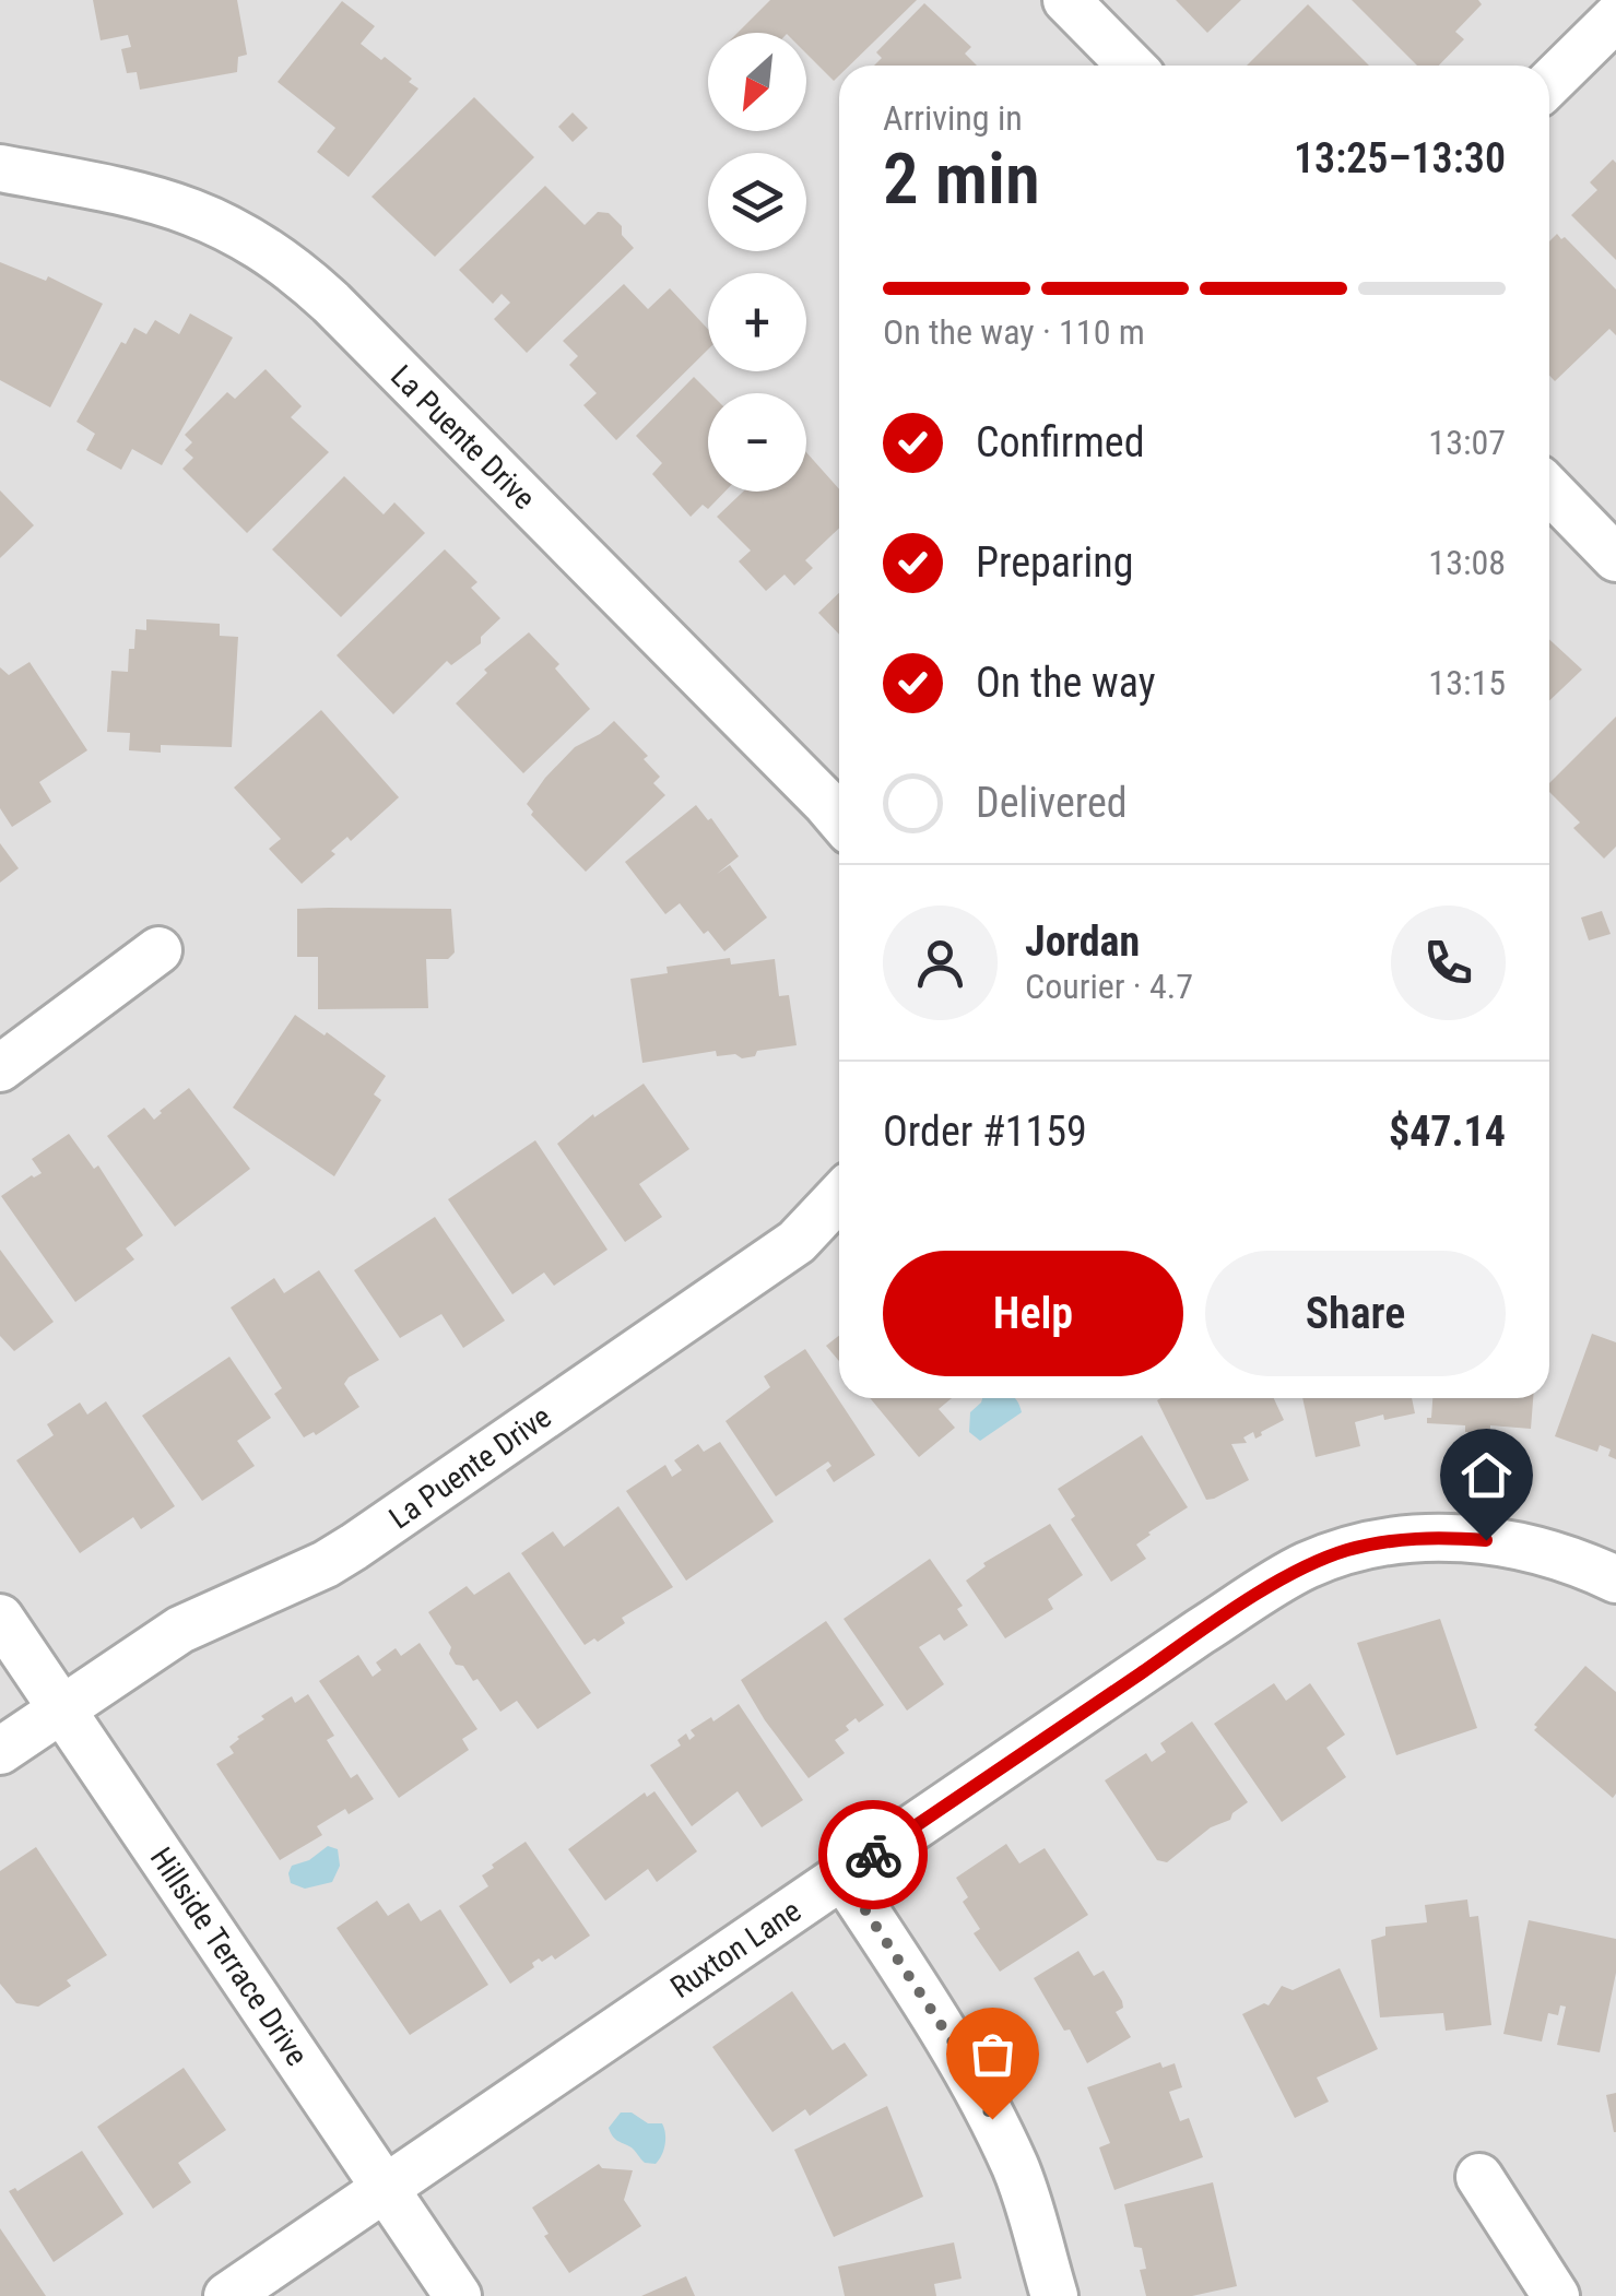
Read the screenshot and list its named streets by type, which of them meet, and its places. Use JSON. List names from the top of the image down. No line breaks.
{"streets":{"street":["La Puente Drive","Ruxton Lane","Hillside Terrace Drive"]},"crossings":[["La Puente Drive","Hillside Terrace Drive"],["Ruxton Lane","Hillside Terrace Drive"]],"north":"bottom left","page":{"map_buttons":["+","−"],"heading":["2 min","Arriving in","13:25–13:30"],"panel":["Jordan","Courier · 4.7","Order #1159","$47.14"],"bar":"On the way · 110 m","list":[["Confirmed","13:07"],["Preparing","13:08"],["On the way","13:15"],"Delivered"],"buttons":["Help","Share"]}}
